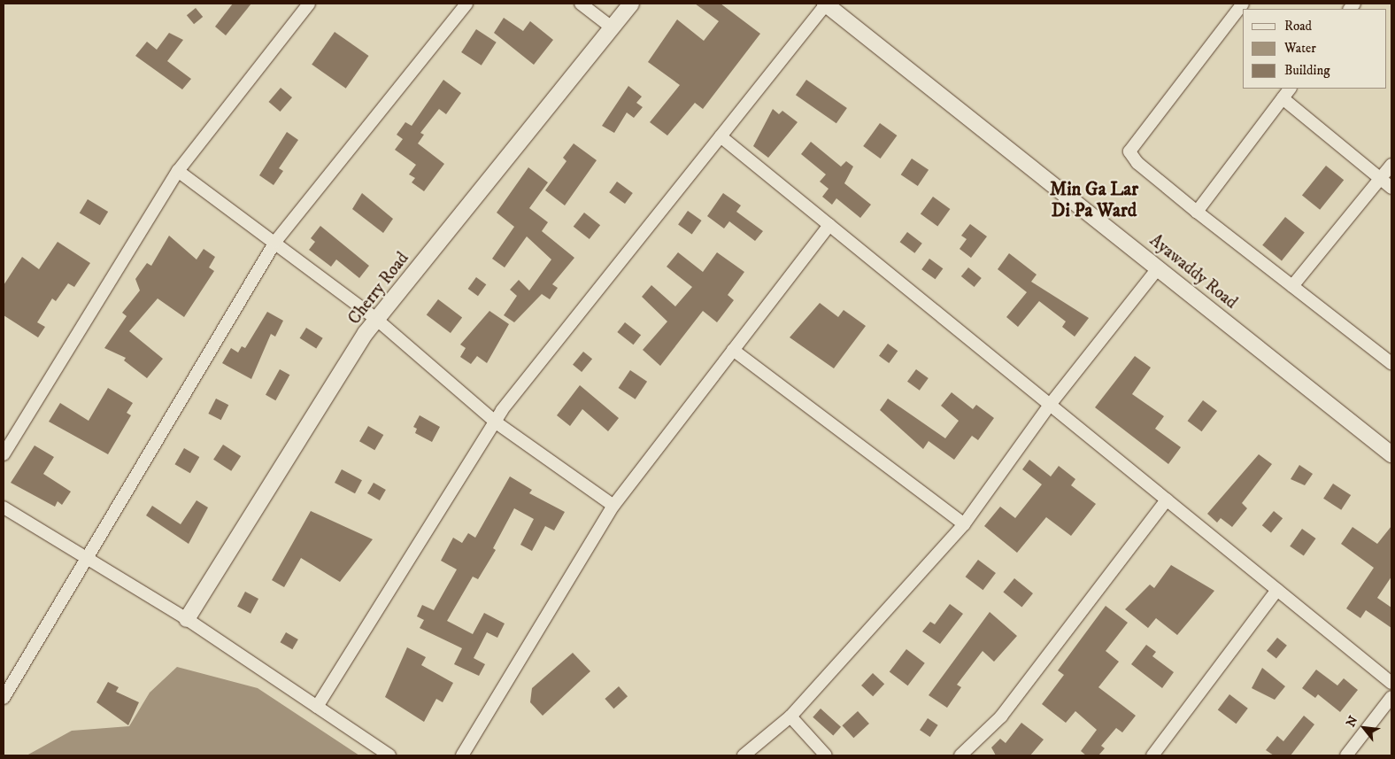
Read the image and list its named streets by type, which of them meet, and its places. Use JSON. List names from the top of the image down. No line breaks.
{"streets":{"street":["Ayawaddy Road","Cherry Road"]},"districts":["Min Ga Lar Di Pa Ward"],"legend":["Road","Water","Building"],"north":"top left"}
